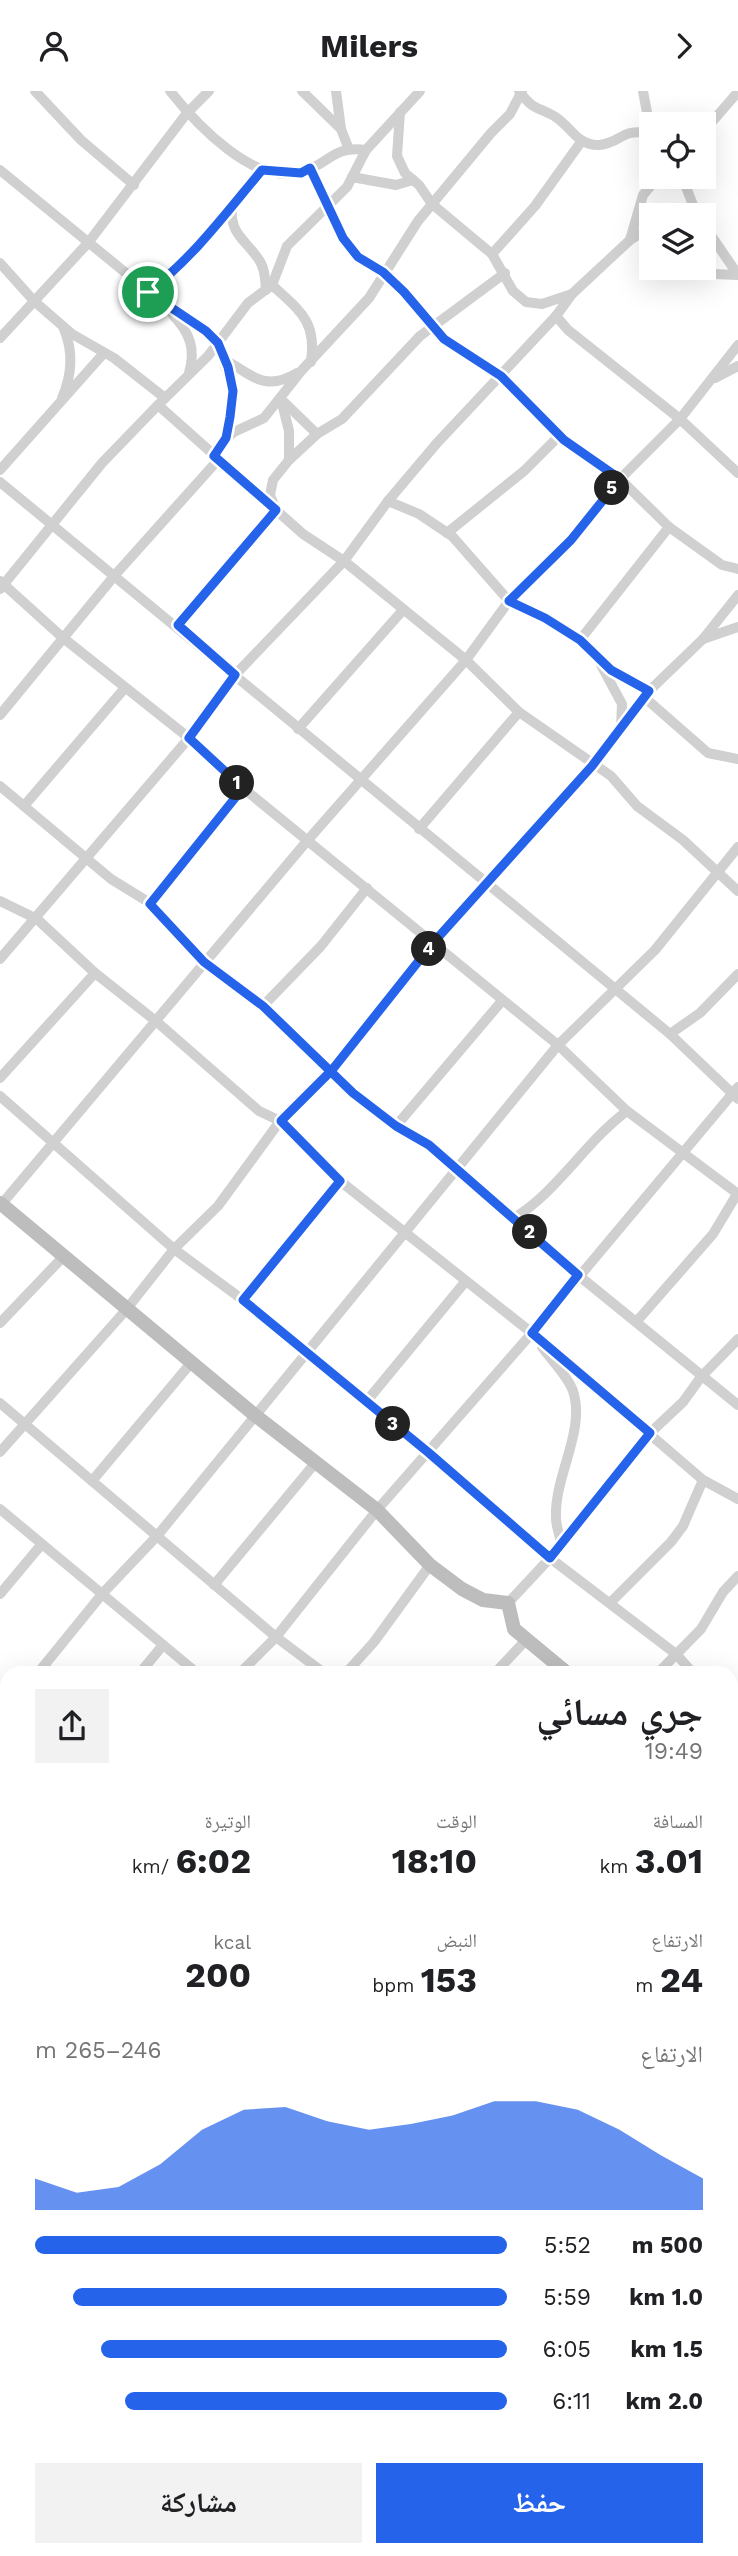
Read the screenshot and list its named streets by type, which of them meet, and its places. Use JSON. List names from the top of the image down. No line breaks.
{"page":{"header":"Milers","pins":["5","1","4","2","3"],"heading":["جري مسائي","19:49"],"stats":[["المسافة","3.01 km"],["الوقت","18:10"],["الوتيرة","6:02 /km"],["الارتفاع","24 m"],["النبض","153 bpm"],["kcal","200"]],"chart":["الارتفاع","246–265 m"],"list":[{"name":"500 m","note":"5:52"},{"name":"1.0 km","note":"5:59"},{"name":"1.5 km","note":"6:05"},{"name":"2.0 km","note":"6:11"}],"buttons":["حفظ","مشاركة"]}}
